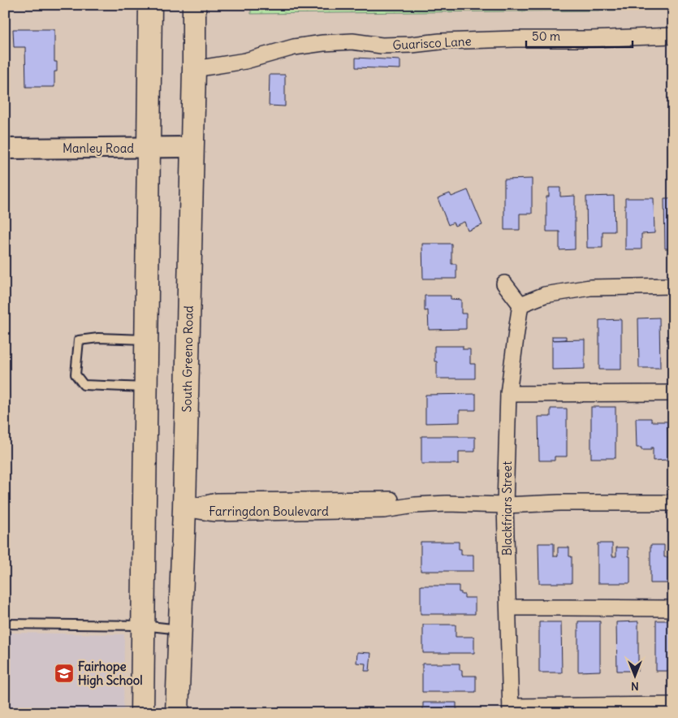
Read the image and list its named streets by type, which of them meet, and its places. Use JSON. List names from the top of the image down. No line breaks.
{"streets":{"main road":["South Greeno Road"],"street":["Guarisco Lane","Manley Road","Blackfriars Street","Farringdon Boulevard"]},"crossings":[["Guarisco Lane","South Greeno Road"],["Manley Road","South Greeno Road"],["South Greeno Road","Farringdon Boulevard"],["Blackfriars Street","Farringdon Boulevard"]],"places":{"school or university":["Fairhope High School"]},"scale_bar":"50 m","north":"bottom"}
